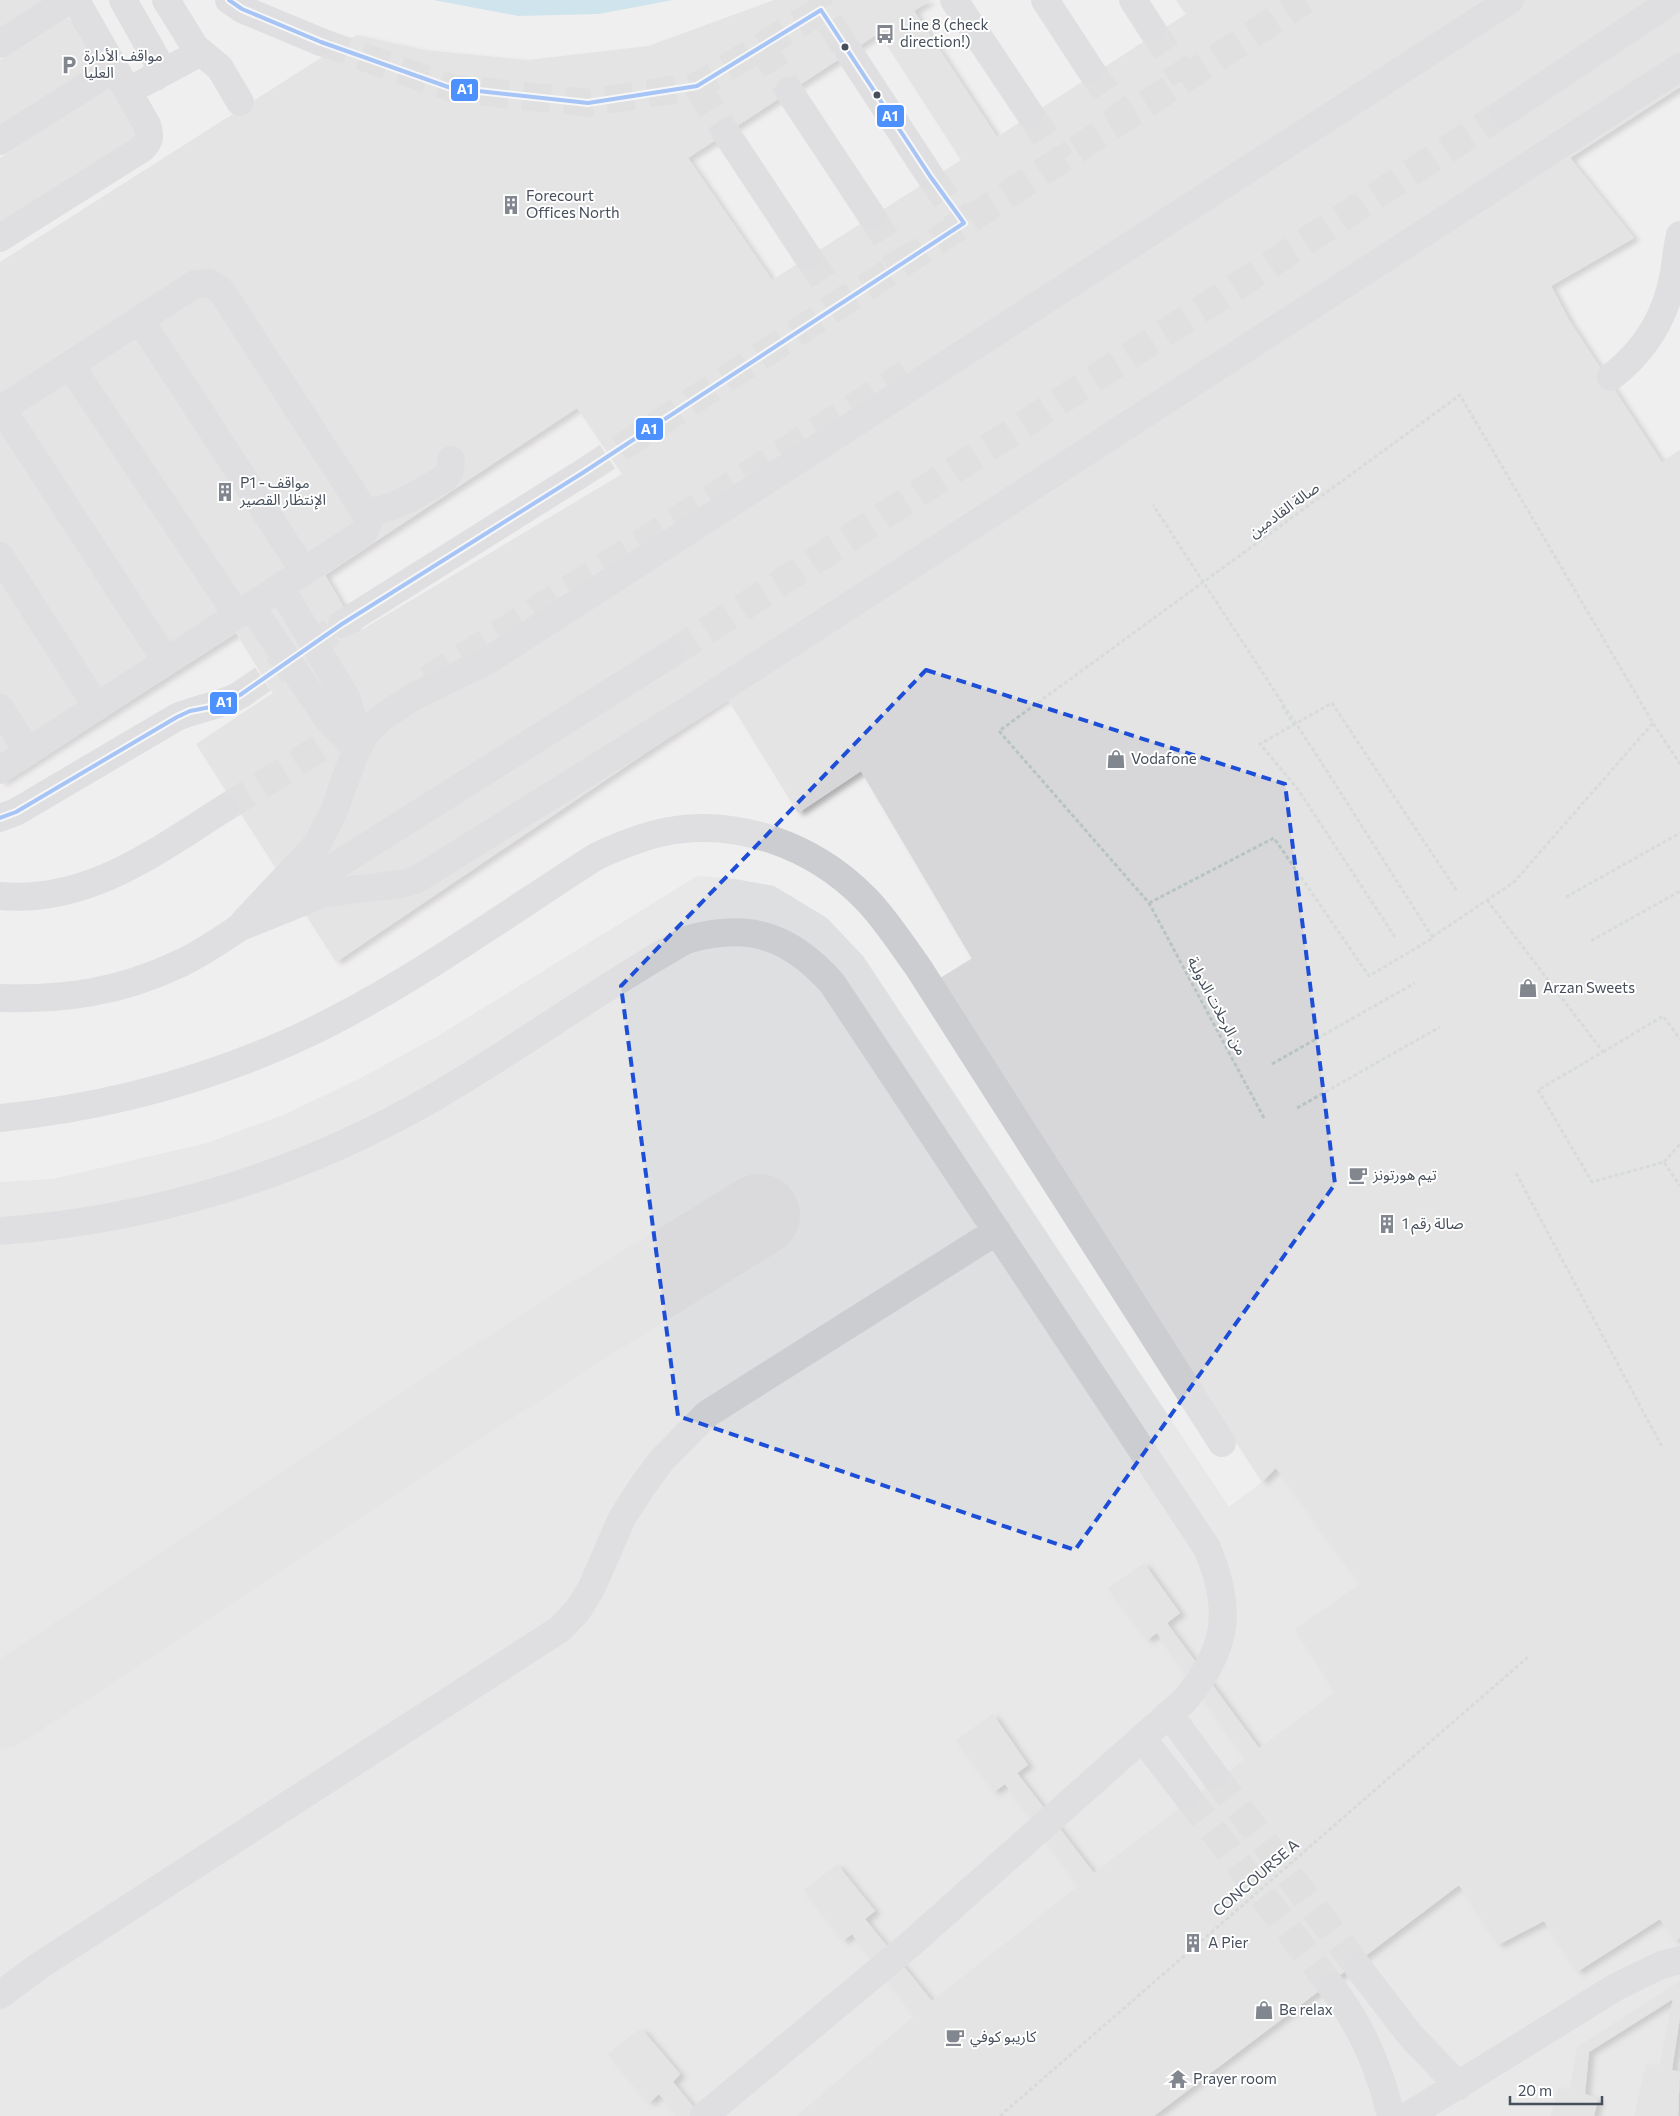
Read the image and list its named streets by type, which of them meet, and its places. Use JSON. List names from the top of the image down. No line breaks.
{"streets":{"path":["صالة القادمين","من الرحلات الدولية","CONCOURSE A"]},"crossings":[["صالة القادمين","من الرحلات الدولية"]],"places":{"bus stop":["Line 8 (check direction!)"],"parking":["مواقف الأدارة العليا"],"building":["Forecourt Offices North","P1 - مواقف الإنتظار القصير","صالة رقم 1","A Pier"],"shop":["Vodafone","Arzan Sweets","Be relax"],"cafe":["تيم هورتونز","كاريبو كوفي"],"temple":["Prayer room"]},"lines":["transit line A1"],"scale_bar":"20 m"}
